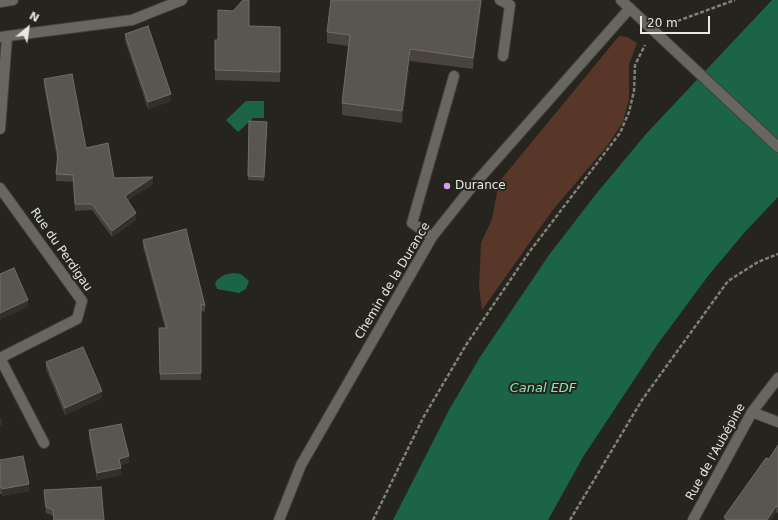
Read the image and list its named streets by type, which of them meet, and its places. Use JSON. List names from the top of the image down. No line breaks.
{"streets":{"street":["Rue du Perdigau","Chemin de la Durance","Rue de l'Aubépine"]},"water":["Canal EDF"],"places":["Durance"],"scale_bar":"20 m","north":"top right"}
